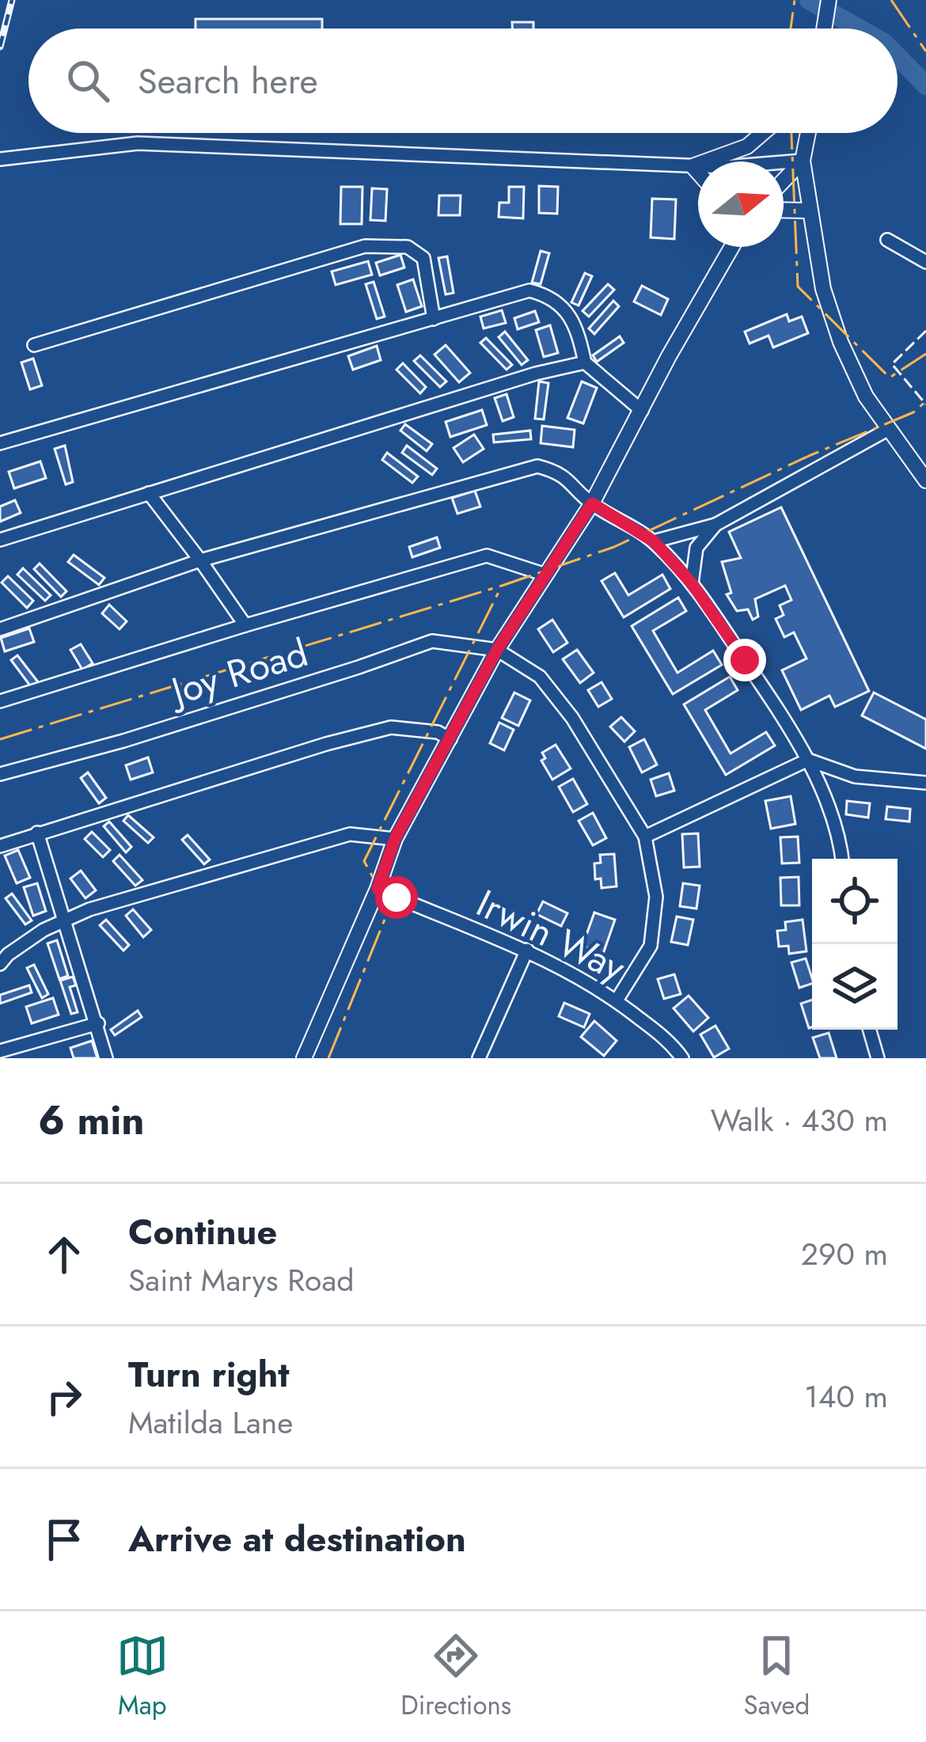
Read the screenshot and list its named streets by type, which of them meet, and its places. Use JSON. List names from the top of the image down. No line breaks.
{"streets":{"street":["Joy Road","Irwin Way"]},"north":"right","page":{"search":"Search here","heading":["6 min","Walk · 430 m"],"list":[["Continue","Saint Marys Road","290 m"],["Turn right","Matilda Lane","140 m"],"Arrive at destination"],"nav":["Map","Directions","Saved"]}}
